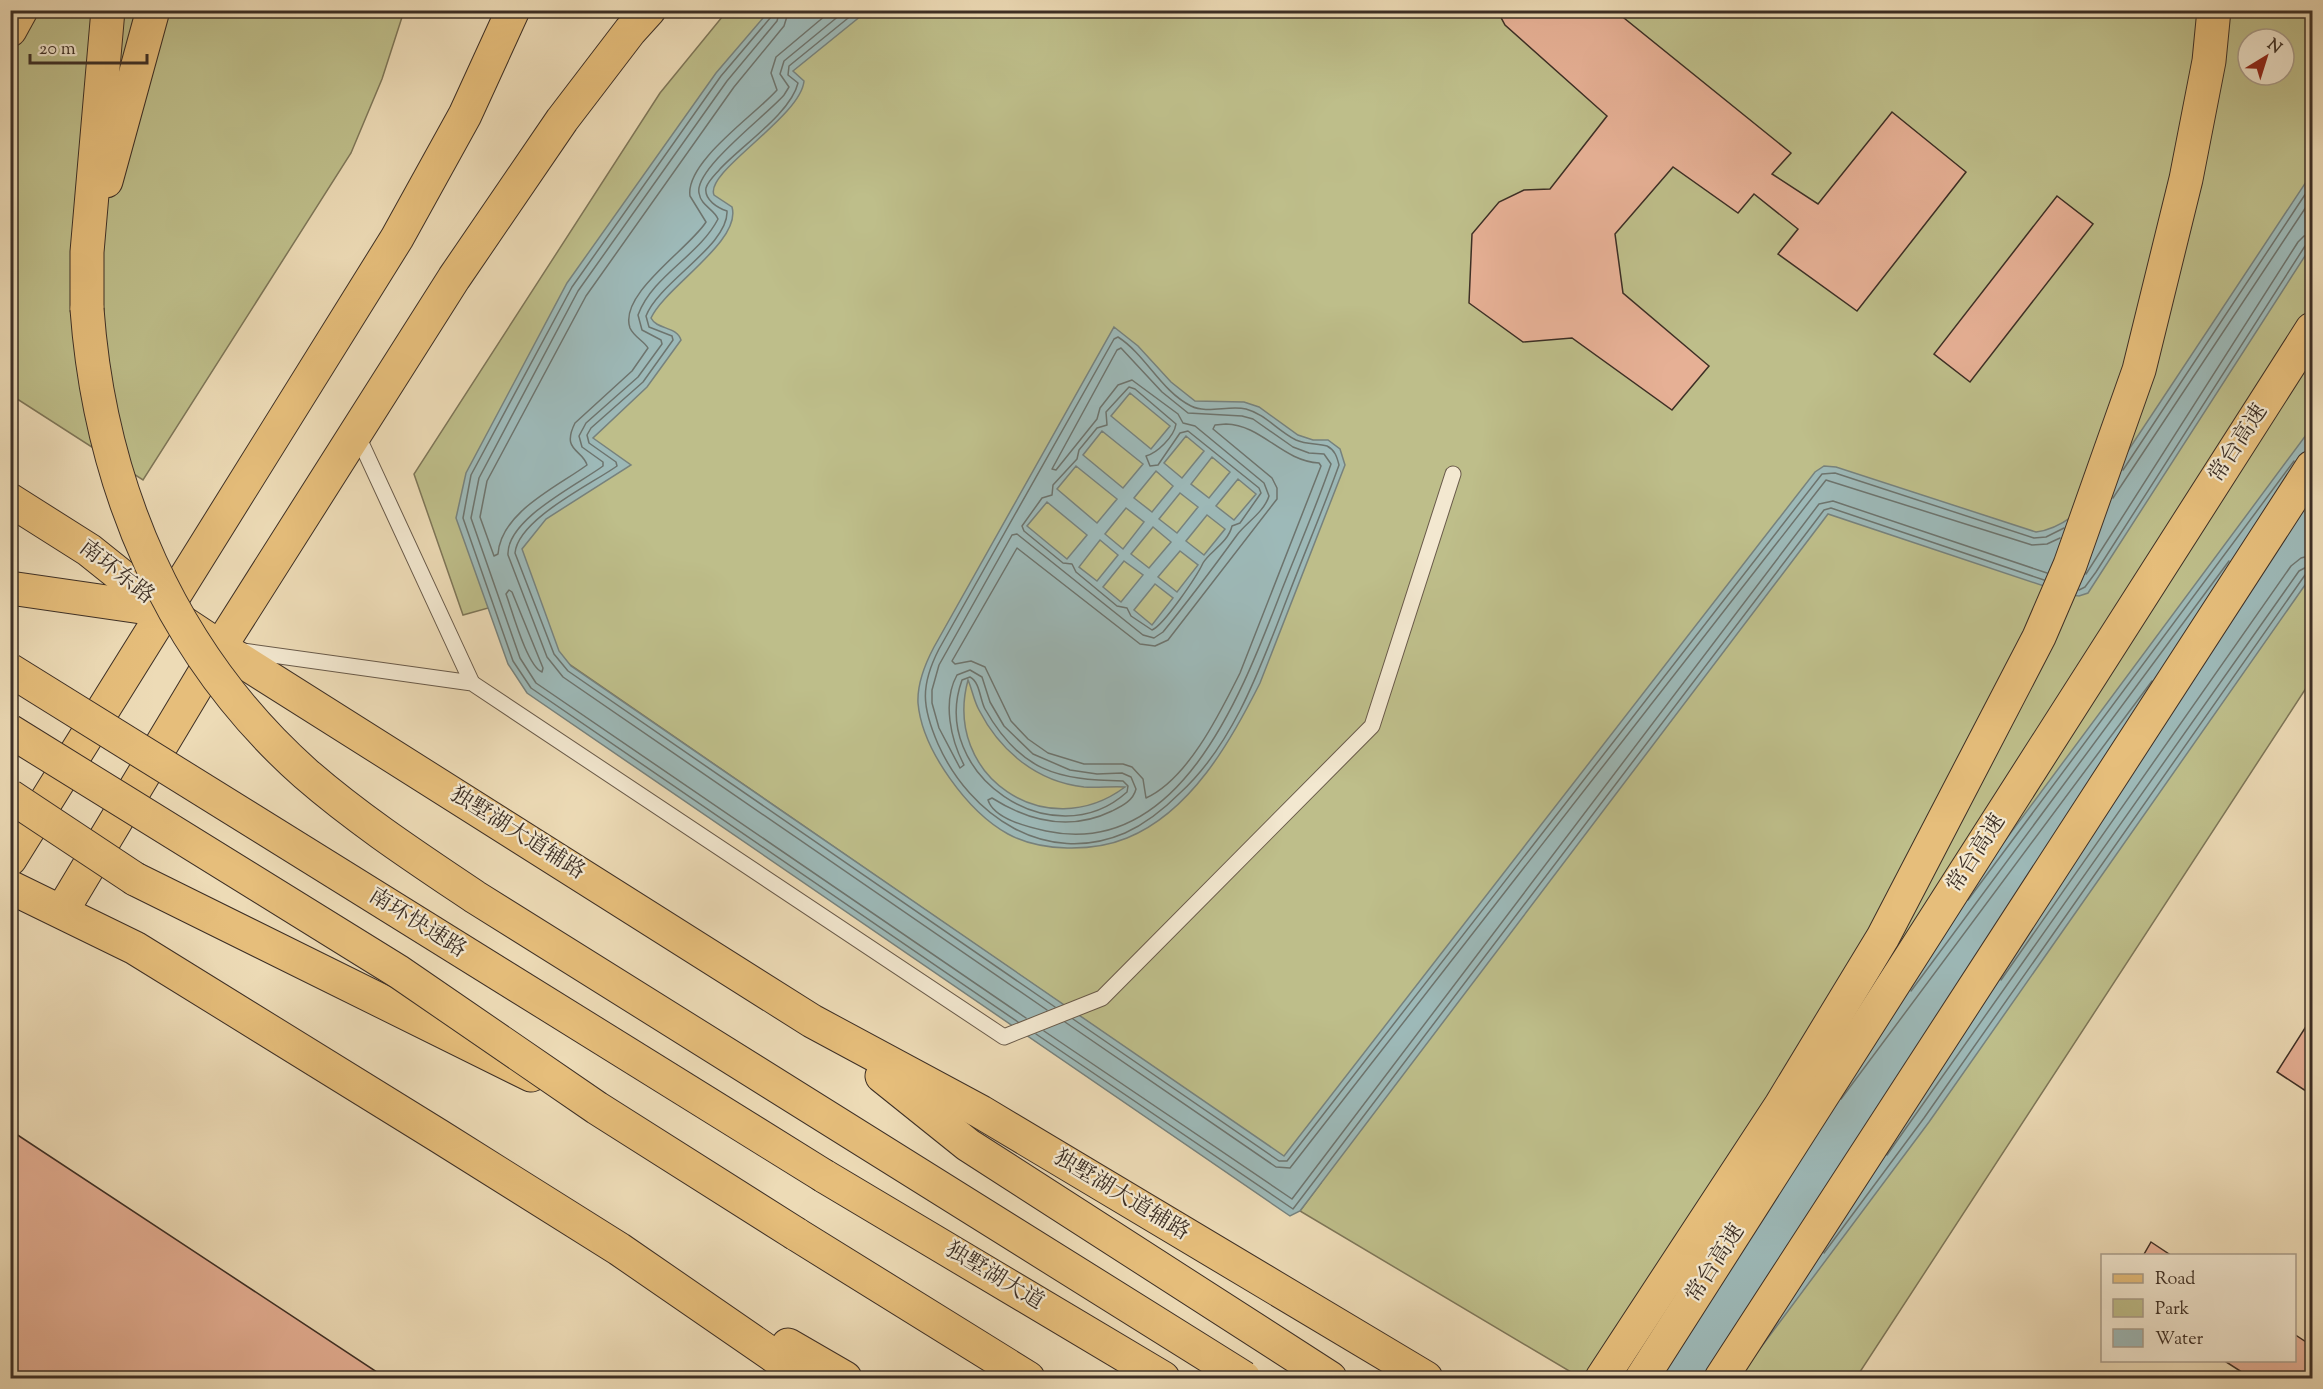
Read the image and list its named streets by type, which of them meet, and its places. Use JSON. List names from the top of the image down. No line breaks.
{"streets":{"main road":["常台高速","南环东路","独墅湖大道辅路","南环快速路","独墅湖大道"]},"crossings":[["南环东路","独墅湖大道辅路"],["南环快速路","独墅湖大道"]],"legend":["Road","Park","Water"],"scale_bar":"20 m","north":"top right"}
